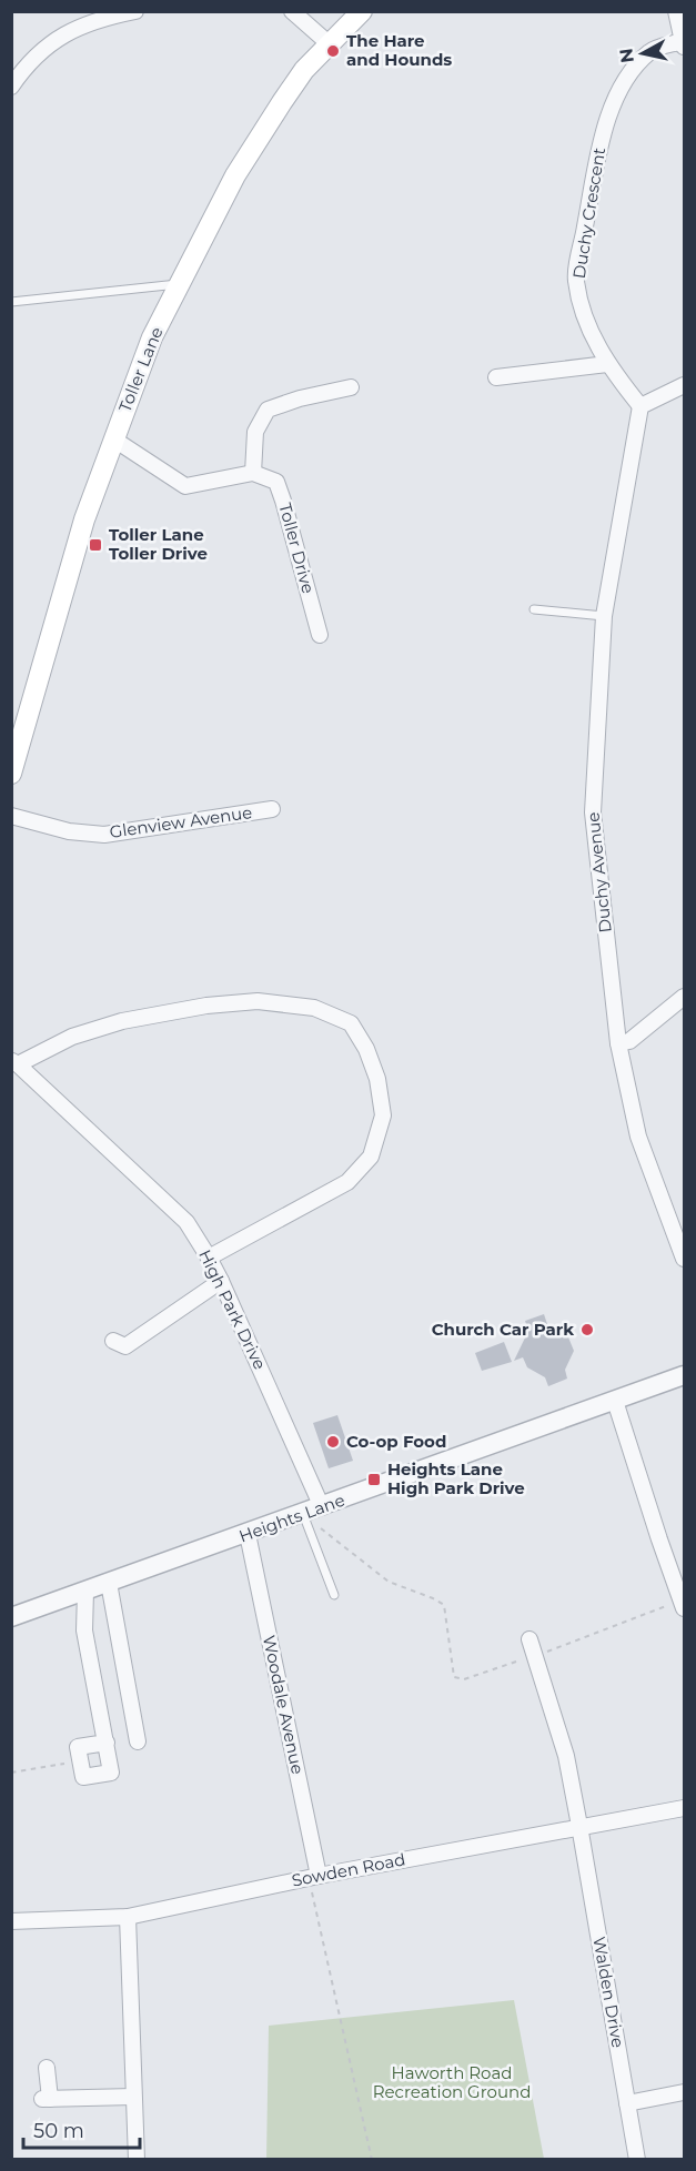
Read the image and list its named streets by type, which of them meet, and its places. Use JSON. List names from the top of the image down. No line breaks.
{"streets":{"main road":["Toller Lane"],"street":["Duchy Crescent","Toller Drive","Glenview Avenue","Duchy Avenue","High Park Drive","Heights Lane","Woodale Avenue","Sowden Road","Walden Drive"]},"crossings":[["Duchy Crescent","Duchy Avenue"],["High Park Drive","Heights Lane"],["Heights Lane","Woodale Avenue"],["Woodale Avenue","Sowden Road"],["Sowden Road","Walden Drive"]],"parks":["Haworth Road Recreation Ground"],"places":{"other":["The Hare and Hounds","Church Car Park","Co-op Food"],"transit":["Toller Lane Toller Drive","Heights Lane High Park Drive"]},"scale_bar":"50 m","north":"left"}
